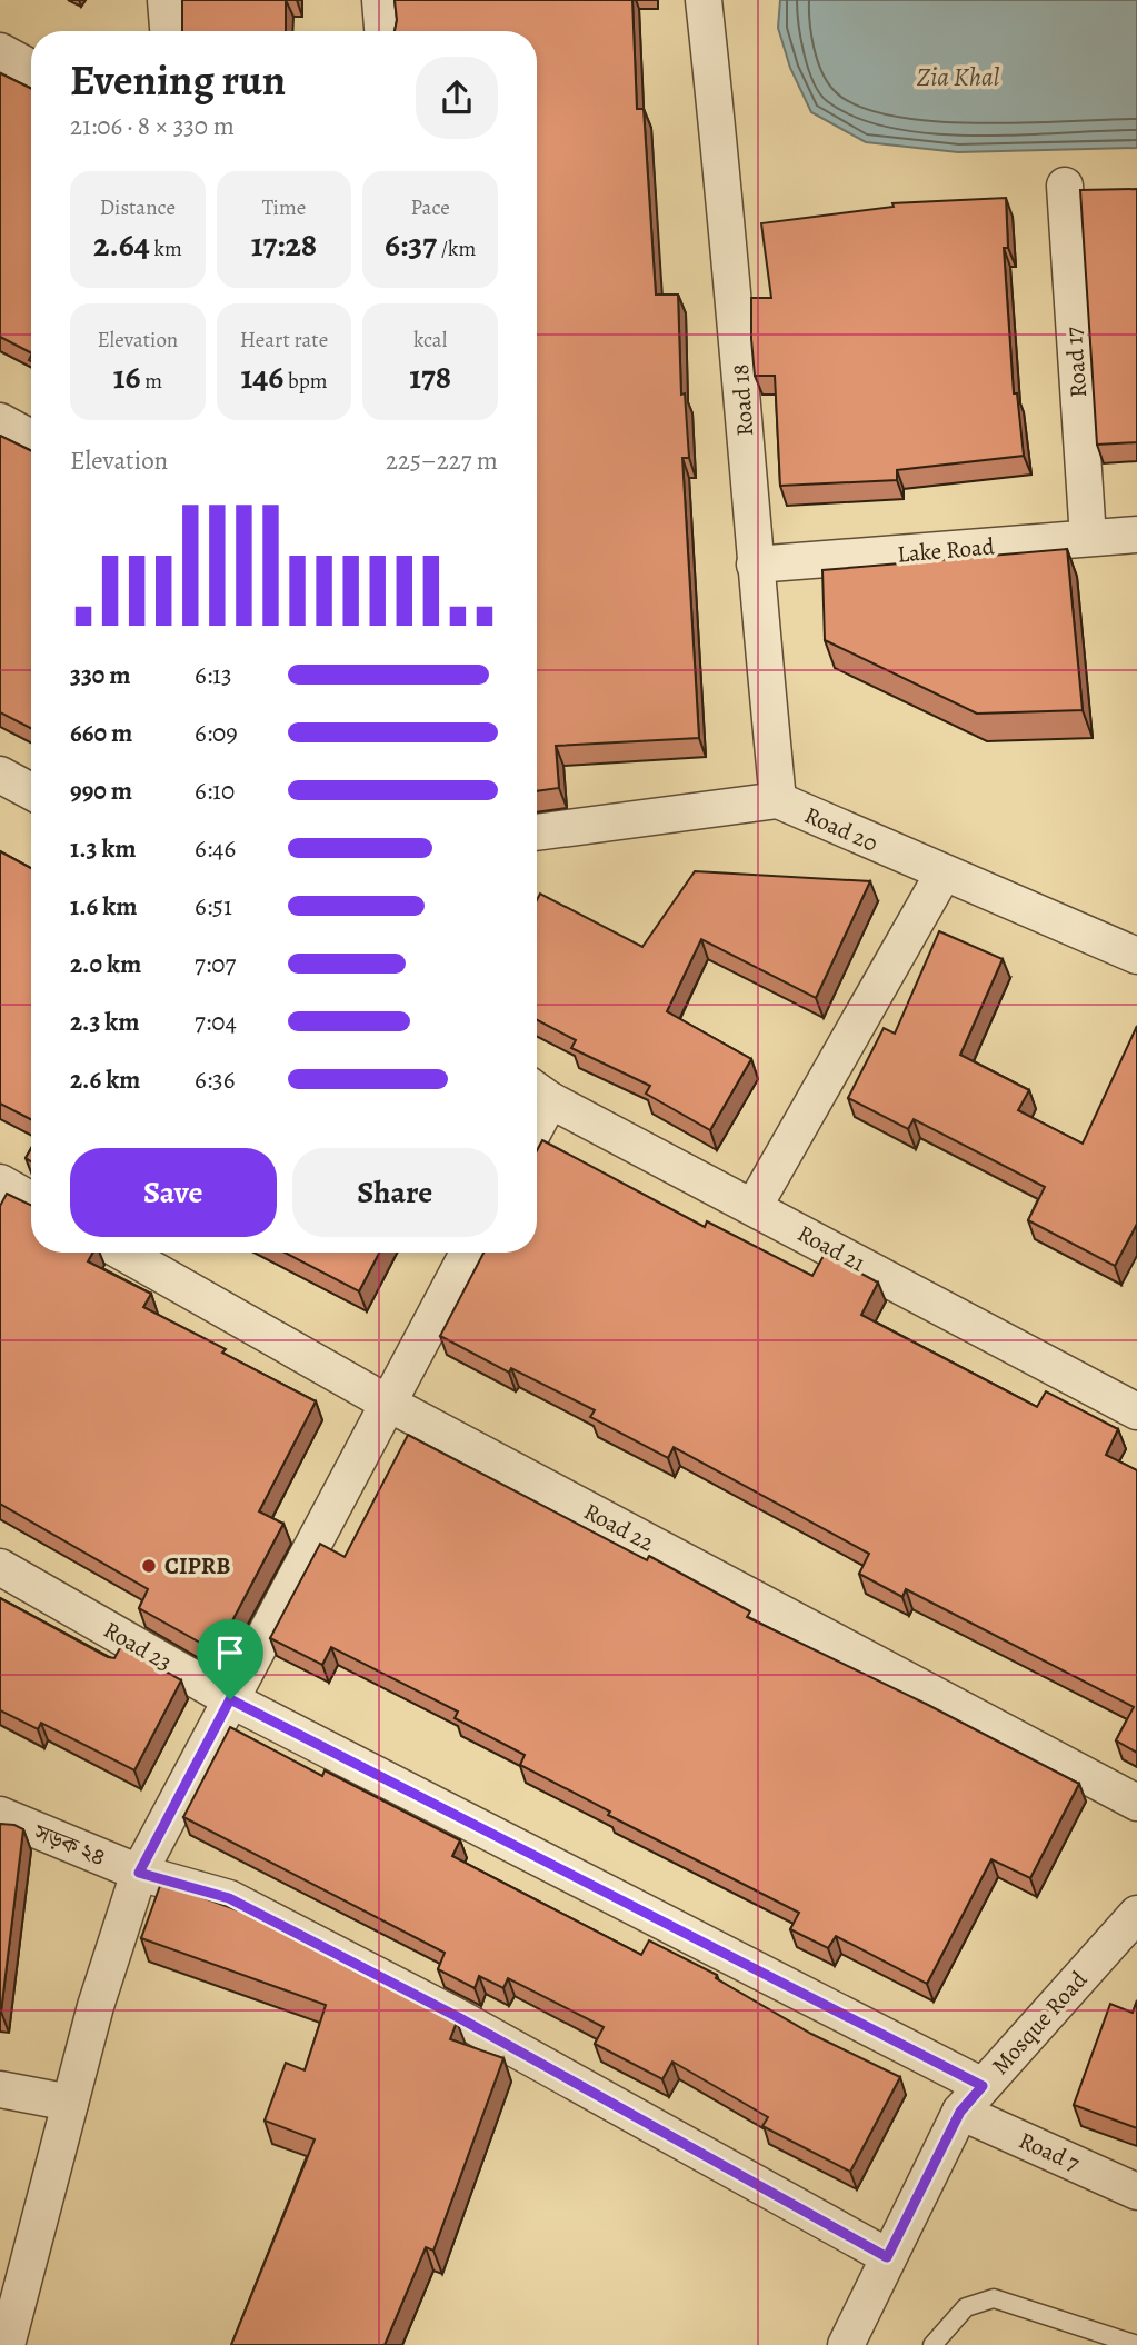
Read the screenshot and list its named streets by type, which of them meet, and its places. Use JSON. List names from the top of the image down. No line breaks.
{"streets":{"street":["Road 17","Road 18","Lake Road","Road 20","Road 21","Road 22","Road 23","সড়ক ২৪","Mosque Road","Road 7"]},"crossings":[["Road 17","Lake Road"],["Road 18","Lake Road"],["Road 18","Road 20"],["Road 23","Mosque Road"],["Road 23","Road 7"],["সড়ক ২৪","Mosque Road"],["Mosque Road","Road 7"]],"water":["Zia Khal"],"places":["CIPRB"],"page":{"heading":["Evening run","21:06 · 8 × 330 m"],"stats":[["Distance","2.64 km"],["Time","17:28"],["Pace","6:37 /km"],["Elevation","16 m"],["Heart rate","146 bpm"],["kcal","178"]],"chart":["Elevation","225–227 m"],"list":[{"name":"330 m","note":"6:13"},{"name":"660 m","note":"6:09"},{"name":"990 m","note":"6:10"},{"name":"1.3 km","note":"6:46"},{"name":"1.6 km","note":"6:51"},{"name":"2.0 km","note":"7:07"},{"name":"2.3 km","note":"7:04"},{"name":"2.6 km","note":"6:36"}],"buttons":["Save","Share"]}}
